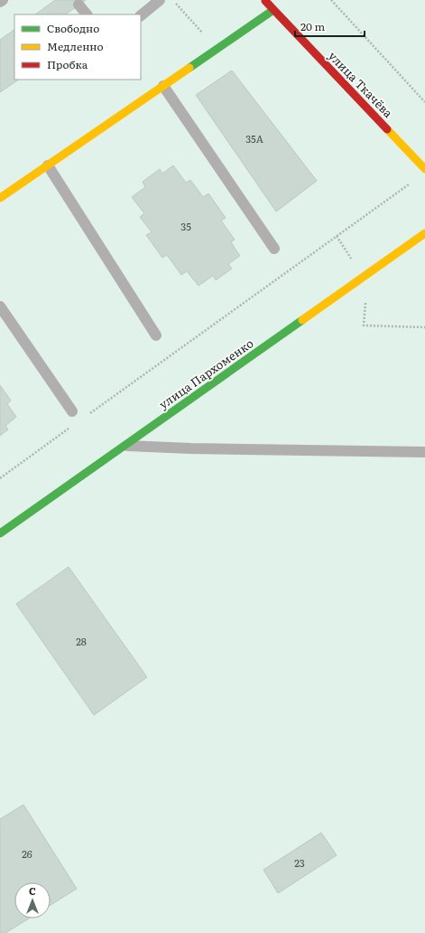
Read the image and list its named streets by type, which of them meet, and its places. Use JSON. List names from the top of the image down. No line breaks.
{"streets":{"street":["улица Ткачёва","улица Пархоменко"]},"house_numbers":["35А","35","28","26","23"],"legend":["Свободно","Медленно","Пробка"],"scale_bar":"20 m","north":"top"}
